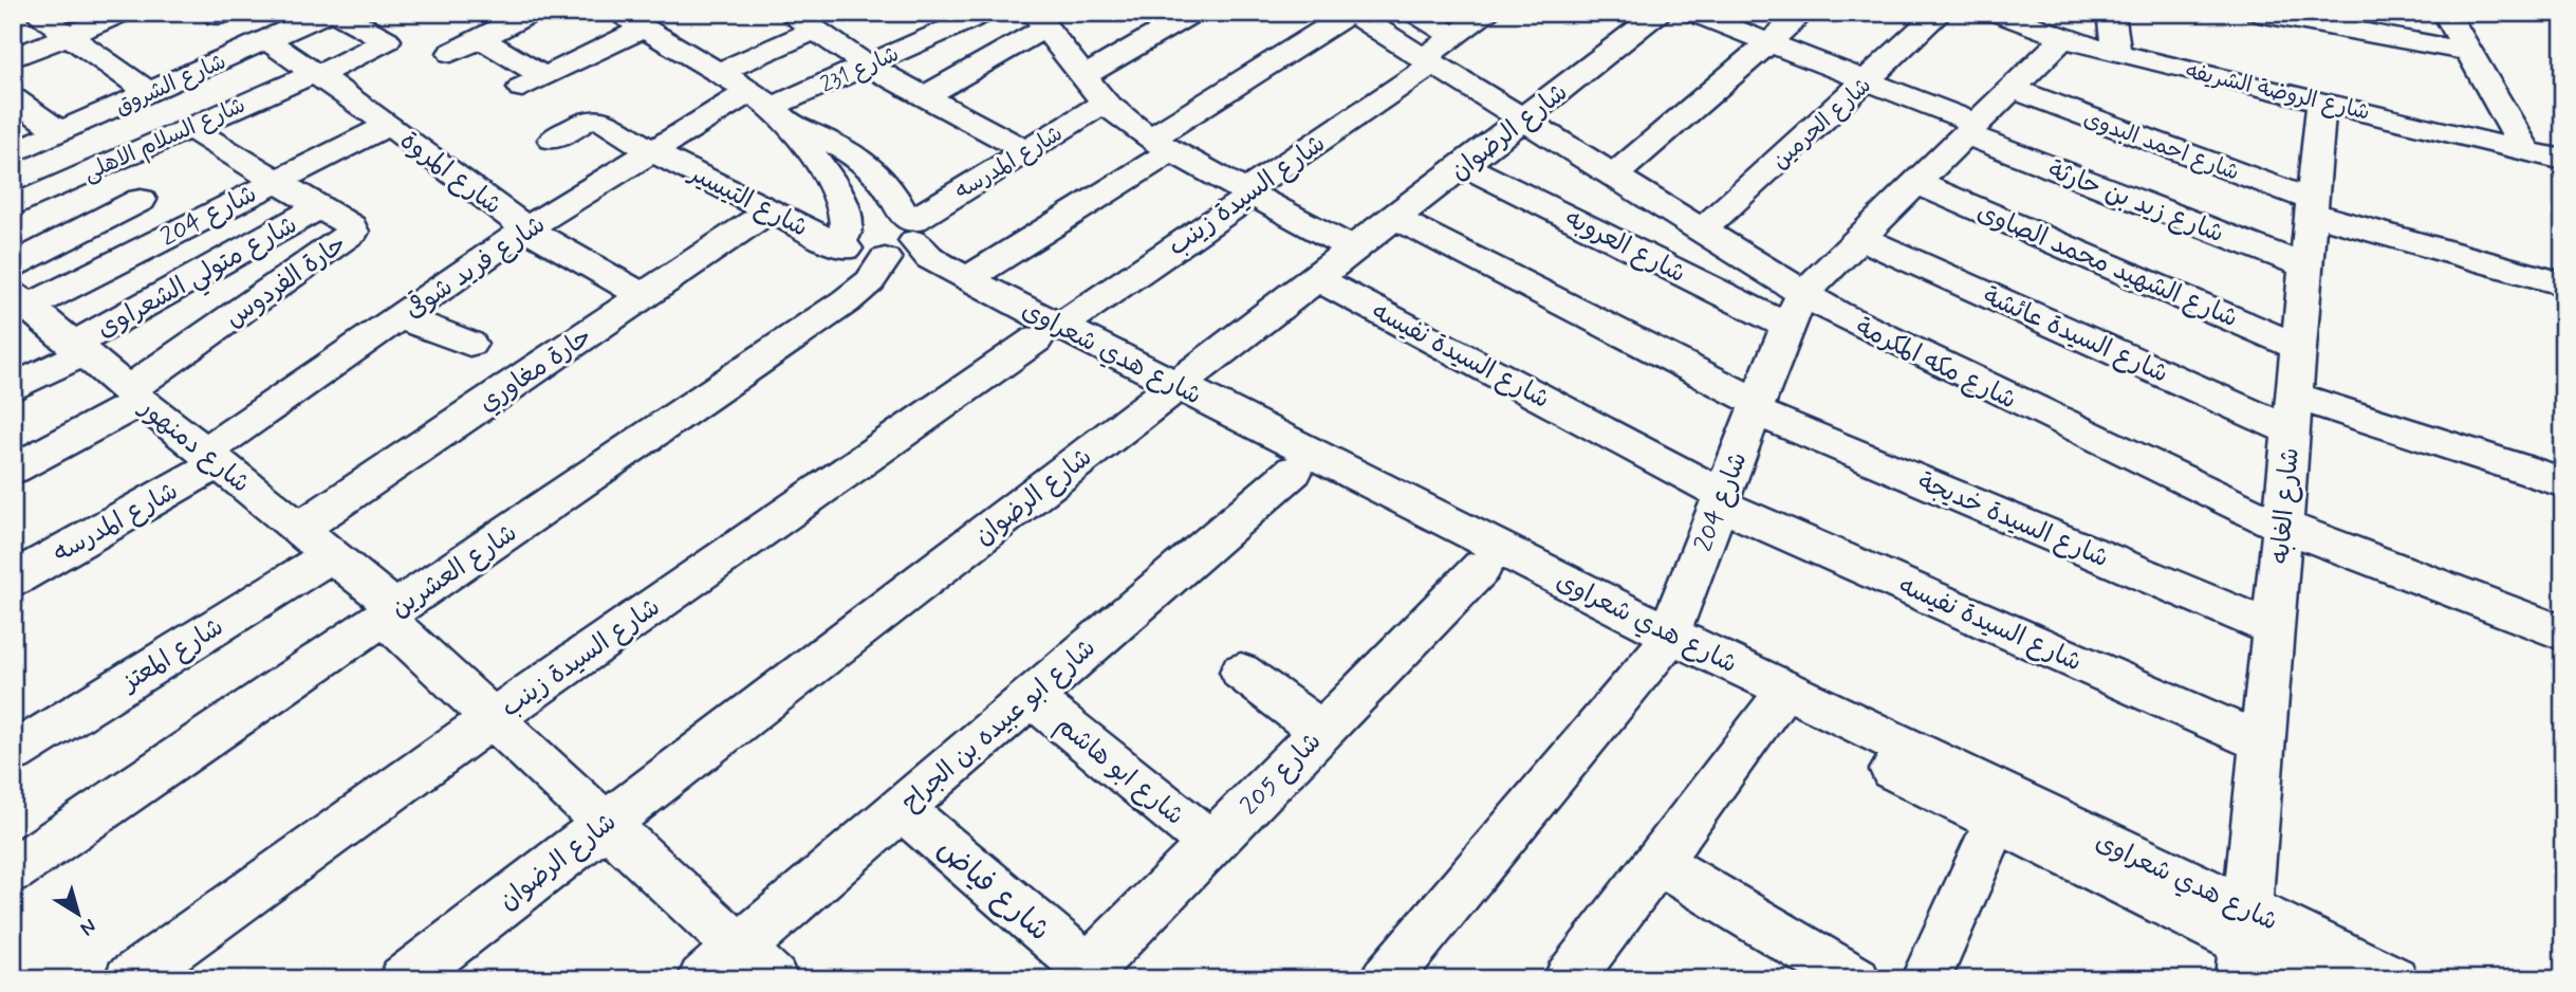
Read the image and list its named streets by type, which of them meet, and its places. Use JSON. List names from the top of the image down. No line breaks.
{"streets":{"street":["شارع 231","شارع الشروق","شارع الروضة الشريفه","شارع الحرمين","شارع الرضوان","شارع السلام الاهلى","شارع احمد البدوى","شارع المدرسه","شارع المروة","شارع السيدة زينب","شارع التيسير","شارع زيد بن حارثة","شارع 204","شارع العروبه","شارع الشهيد محمد الصاوى","شارع فريد شوقى","شارع متولي الشعراوى","حارة الفردوس","شارع السيدة عائشة","شارع هدي شعراوى","شارع السيدة نفيسه","شارع مكه المكرمة","حارة مغاوري","شارع دمنهور","شارع الغابه","شارع السيدة خديجة","شارع العشرين","شارع المعتز","شارع ابو عبيده بن الجراح","شارع ابو هاشم","شارع 205","شارع فياض"]},"crossings":[["شارع 231","شارع فريد شوقى"],["شارع 231","شارع هدي شعراوى"],["شارع الشروق","شارع المروة"],["شارع الروضة الشريفه","شارع 204"],["شارع الروضة الشريفه","شارع الغابه"],["شارع الحرمين","شارع زيد بن حارثة"],["شارع الحرمين","شارع مكه المكرمة"],["شارع الرضوان","شارع العروبه"],["شارع الرضوان","شارع هدي شعراوى"],["شارع الرضوان","شارع السيدة نفيسه"],["شارع الرضوان","شارع مكه المكرمة"],["شارع الرضوان","شارع دمنهور"],["شارع الرضوان","شارع السيدة خديجة"],["شارع السلام الاهلى","شارع المروة"],["شارع السلام الاهلى","حارة الفردوس"],["شارع احمد البدوى","شارع 204"],["شارع احمد البدوى","شارع الغابه"],["شارع المدرسه","شارع التيسير"],["شارع المدرسه","شارع فريد شوقى"],["شارع المدرسه","شارع هدي شعراوى"],["شارع المدرسه","شارع دمنهور"],["شارع المدرسه","شارع العشرين"],["شارع المروة","شارع 204"],["شارع المروة","شارع فريد شوقى"],["شارع المروة","حارة مغاوري"],["شارع السيدة زينب","شارع هدي شعراوى"],["شارع السيدة زينب","شارع مكه المكرمة"],["شارع السيدة زينب","شارع دمنهور"],["شارع التيسير","شارع فريد شوقى"],["شارع التيسير","شارع هدي شعراوى"],["شارع التيسير","حارة مغاوري"],["شارع التيسير","شارع العشرين"],["شارع زيد بن حارثة","شارع 204"],["شارع زيد بن حارثة","شارع الغابه"],["شارع 204","شارع العروبه"],["شارع 204","شارع الشهيد محمد الصاوى"],["شارع 204","حارة الفردوس"],["شارع 204","شارع السيدة عائشة"],["شارع 204","شارع هدي شعراوى"],["شارع 204","شارع السيدة نفيسه"],["شارع 204","شارع مكه المكرمة"],["شارع 204","شارع دمنهور"],["شارع 204","شارع السيدة خديجة"],["شارع العروبه","شارع مكه المكرمة"],["شارع الشهيد محمد الصاوى","شارع الغابه"],["شارع فريد شوقى","شارع هدي شعراوى"],["شارع فريد شوقى","شارع دمنهور"],["شارع متولي الشعراوى","حارة الفردوس"],["شارع متولي الشعراوى","شارع دمنهور"],["حارة الفردوس","شارع دمنهور"],["شارع السيدة عائشة","شارع الغابه"],["شارع هدي شعراوى","شارع الغابه"],["شارع هدي شعراوى","شارع العشرين"],["شارع هدي شعراوى","شارع ابو عبيده بن الجراح"],["شارع هدي شعراوى","شارع 205"],["شارع السيدة نفيسه","شارع الغابه"],["شارع مكه المكرمة","شارع الغابه"],["حارة مغاوري","شارع دمنهور"],["شارع دمنهور","شارع العشرين"],["شارع دمنهور","شارع المعتز"],["شارع دمنهور","شارع ابو عبيده بن الجراح"],["شارع الغابه","شارع السيدة خديجة"],["شارع ابو عبيده بن الجراح","شارع ابو هاشم"],["شارع ابو عبيده بن الجراح","شارع فياض"],["شارع ابو هاشم","شارع 205"],["شارع 205","شارع فياض"]],"north":"bottom right"}
